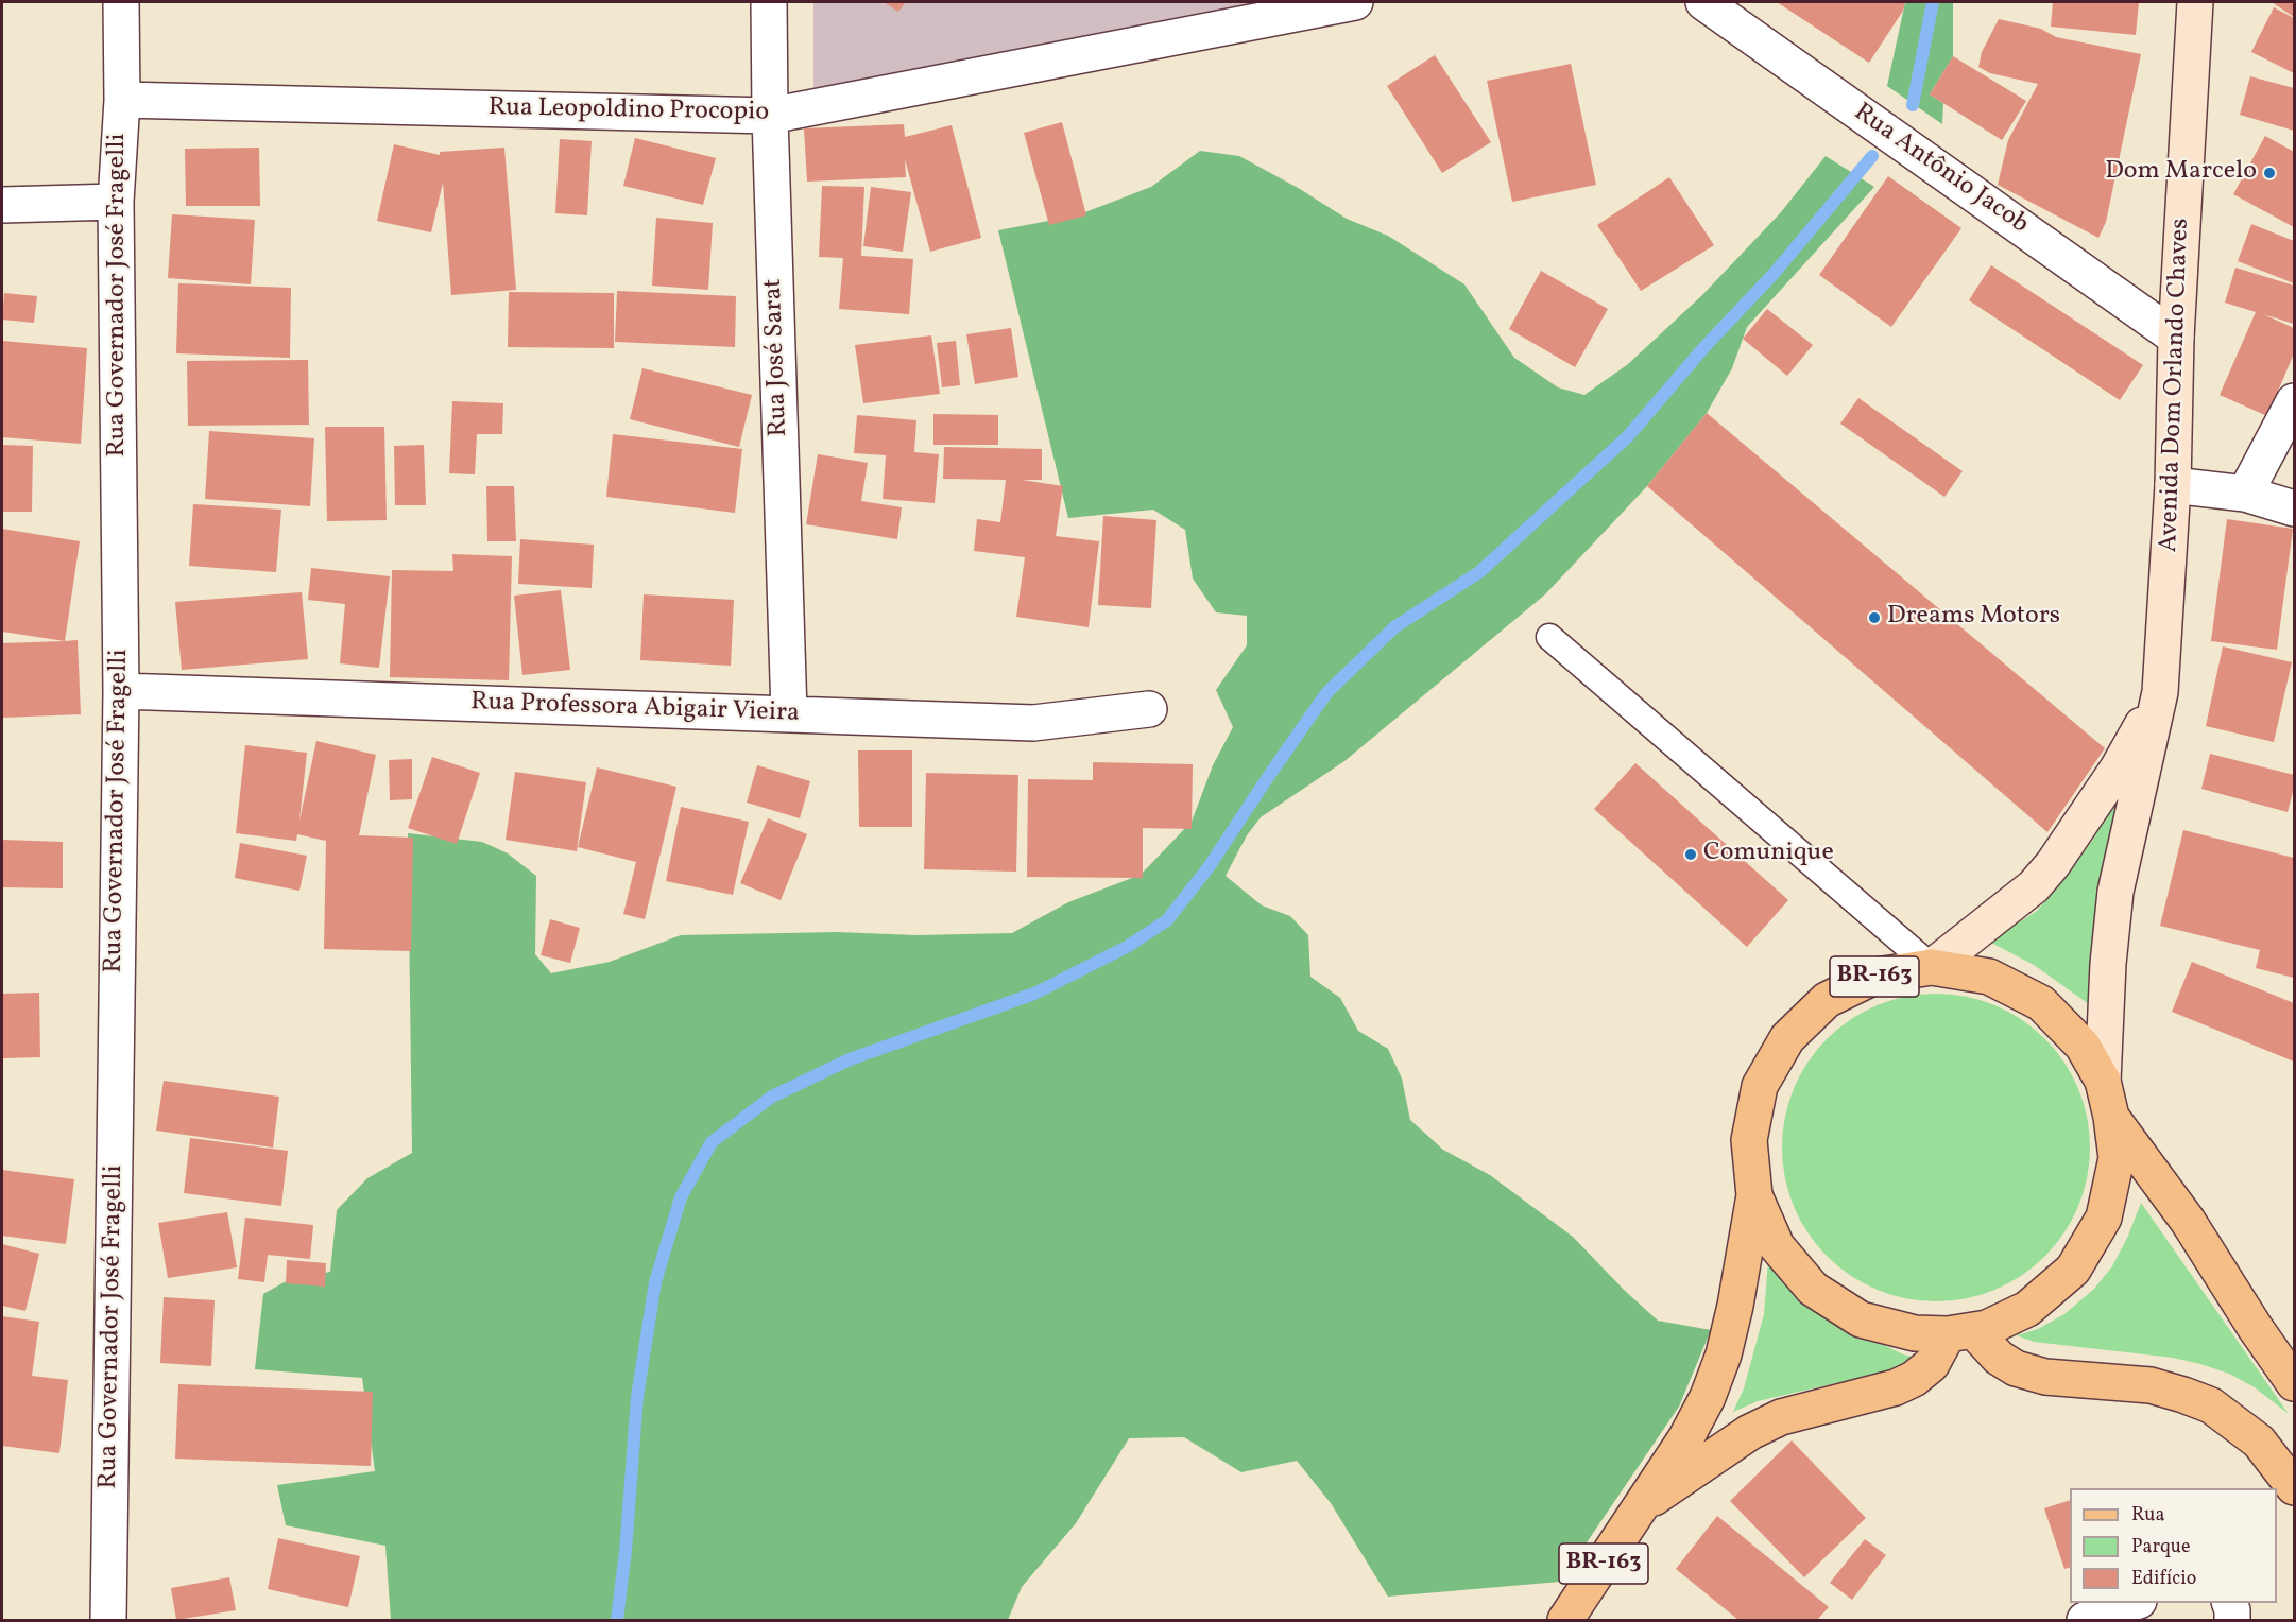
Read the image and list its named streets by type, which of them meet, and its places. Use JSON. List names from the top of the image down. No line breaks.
{"streets":{"main road":["Avenida Dom Orlando Chaves","BR-163"],"street":["Rua Leopoldino Procopio","Rua Antônio Jacob","Rua Governador José Fragelli","Rua José Sarat","Rua Professora Abigair Vieira"]},"crossings":[["Rua Leopoldino Procopio","Rua Governador José Fragelli"],["Rua Leopoldino Procopio","Rua José Sarat"],["Rua Antônio Jacob","Avenida Dom Orlando Chaves"],["Rua Governador José Fragelli","Rua Professora Abigair Vieira"],["Rua José Sarat","Rua Professora Abigair Vieira"]],"places":["Dom Marcelo","Dreams Motors","Comunique"],"legend":["Rua","Parque","Edifício"]}
